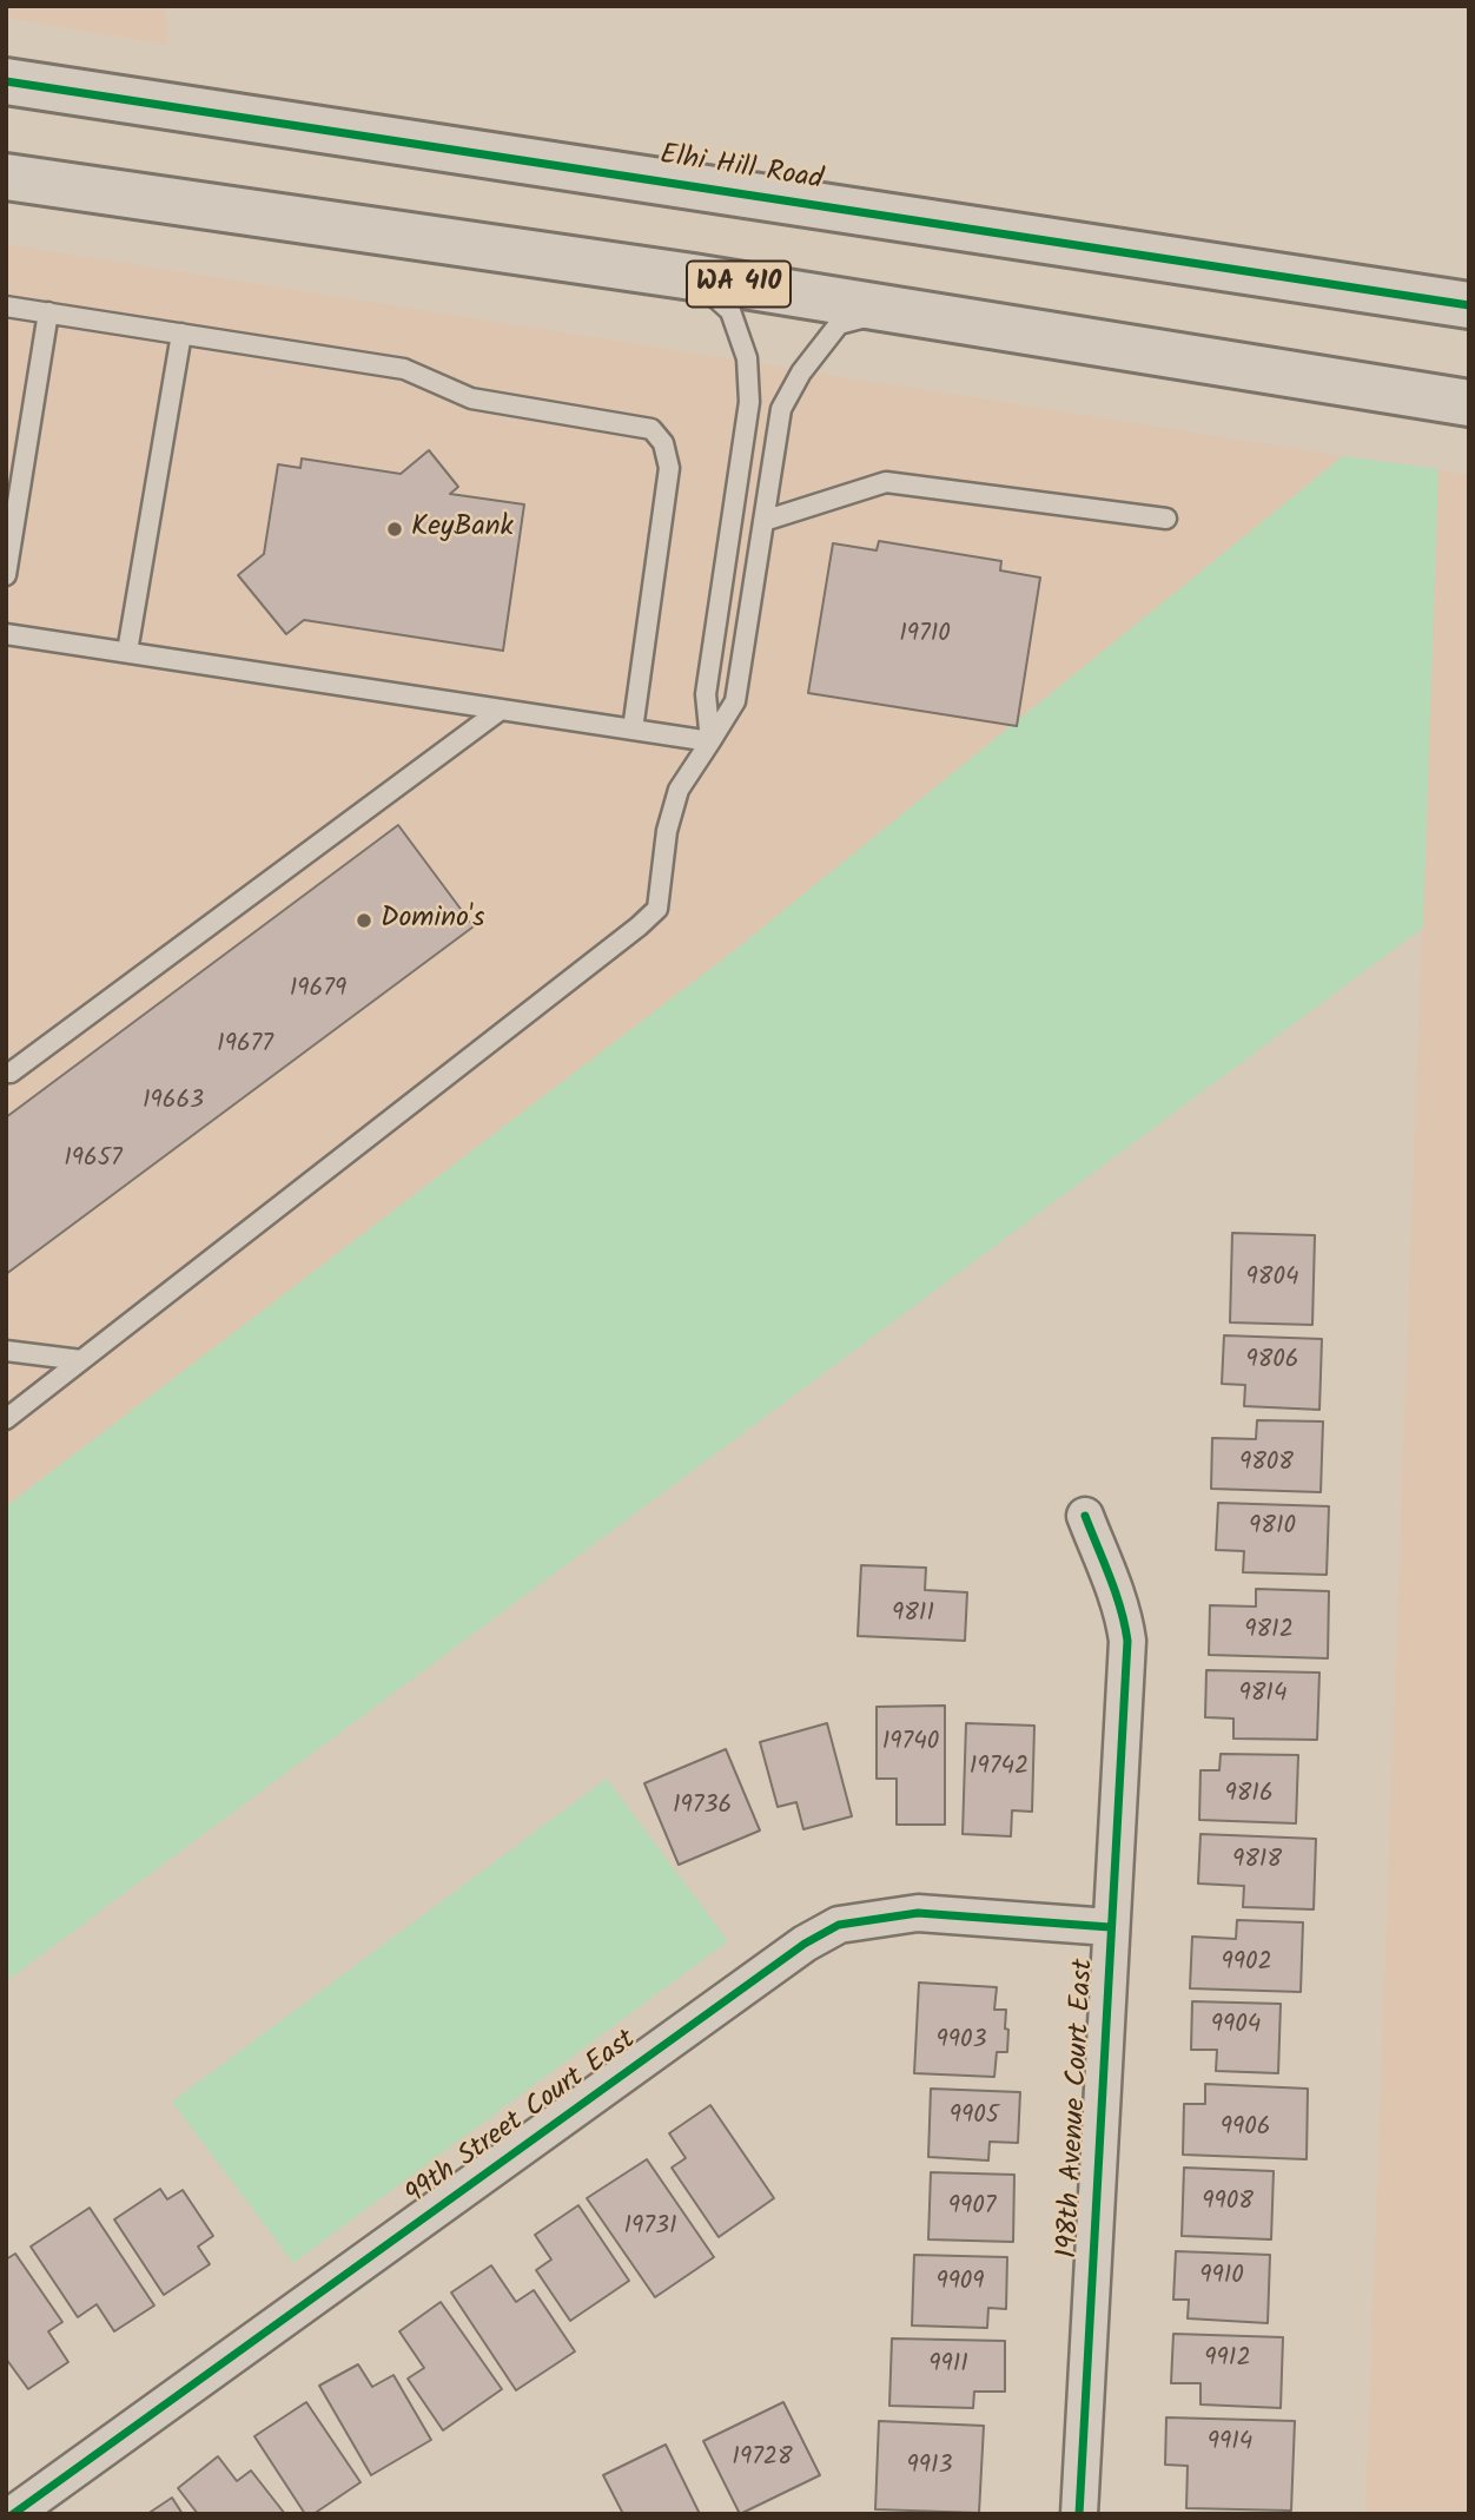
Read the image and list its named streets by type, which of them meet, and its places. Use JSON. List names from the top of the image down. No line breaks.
{"streets":{"main road":["Elhi Hill Road","WA 410"],"street":["198th Avenue Court East","99th Street Court East"]},"crossings":[["198th Avenue Court East","99th Street Court East"]],"places":["KeyBank","Domino's"],"house_numbers":["19710","19679","19677","19663","19657","9804","9806","9808","9810","9811","9812","9814","19740","19742","9816","19736","9818","9902","9904","9903","9905","9906","9908","9907","19731","9910","9909","9912","9911","9914","19728","9913"]}
